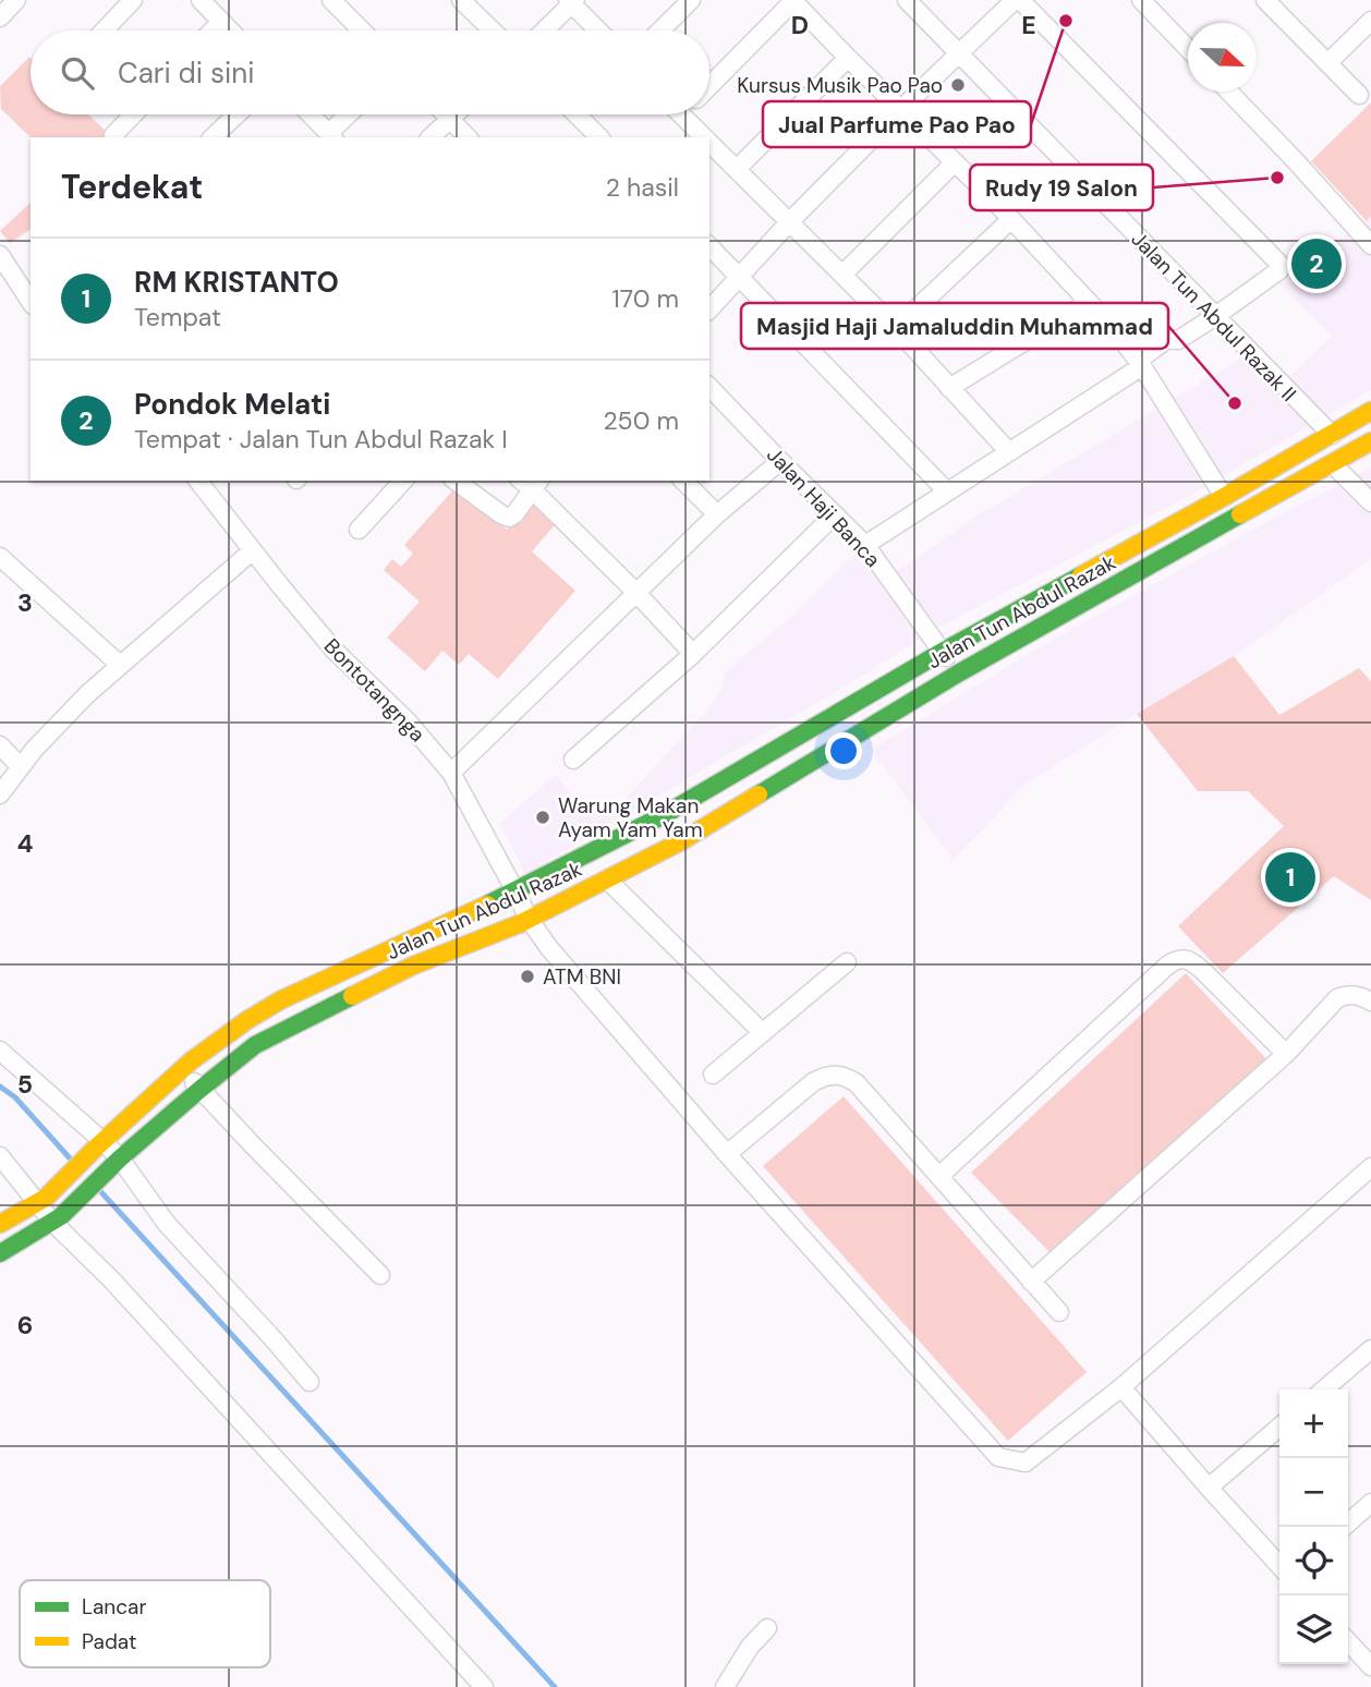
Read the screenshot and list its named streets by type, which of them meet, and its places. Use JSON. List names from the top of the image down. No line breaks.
{"streets":{"main road":["Jalan Tun Abdul Razak"],"street":["Jalan Tun Abdul Razak II","Jalan Haji Banca","Bontotangnga"]},"crossings":[["Jalan Tun Abdul Razak II","Jalan Tun Abdul Razak"],["Jalan Haji Banca","Jalan Tun Abdul Razak"],["Jalan Tun Abdul Razak","Bontotangnga"]],"places":["Jual Parfume Pao Pao","Kursus Musik Pao Pao","Rudy 19 Salon","Masjid Haji Jamaluddin Muhammad","Warung Makan Ayam Yam Yam","ATM BNI"],"legend":["Lancar","Padat"],"north":"right","page":{"search":"Cari di sini","heading":["Terdekat","2 hasil"],"pins":["2","1"],"list":[{"mark":"1","name":"RM KRISTANTO","note":"Tempat","value":"170 m"},{"mark":"2","name":"Pondok Melati","note":"Tempat · Jalan Tun Abdul Razak I","value":"250 m"}],"map_buttons":["+","−"]},"grid":{"columns":["D","E"],"rows":["3","4","5","6"]}}
